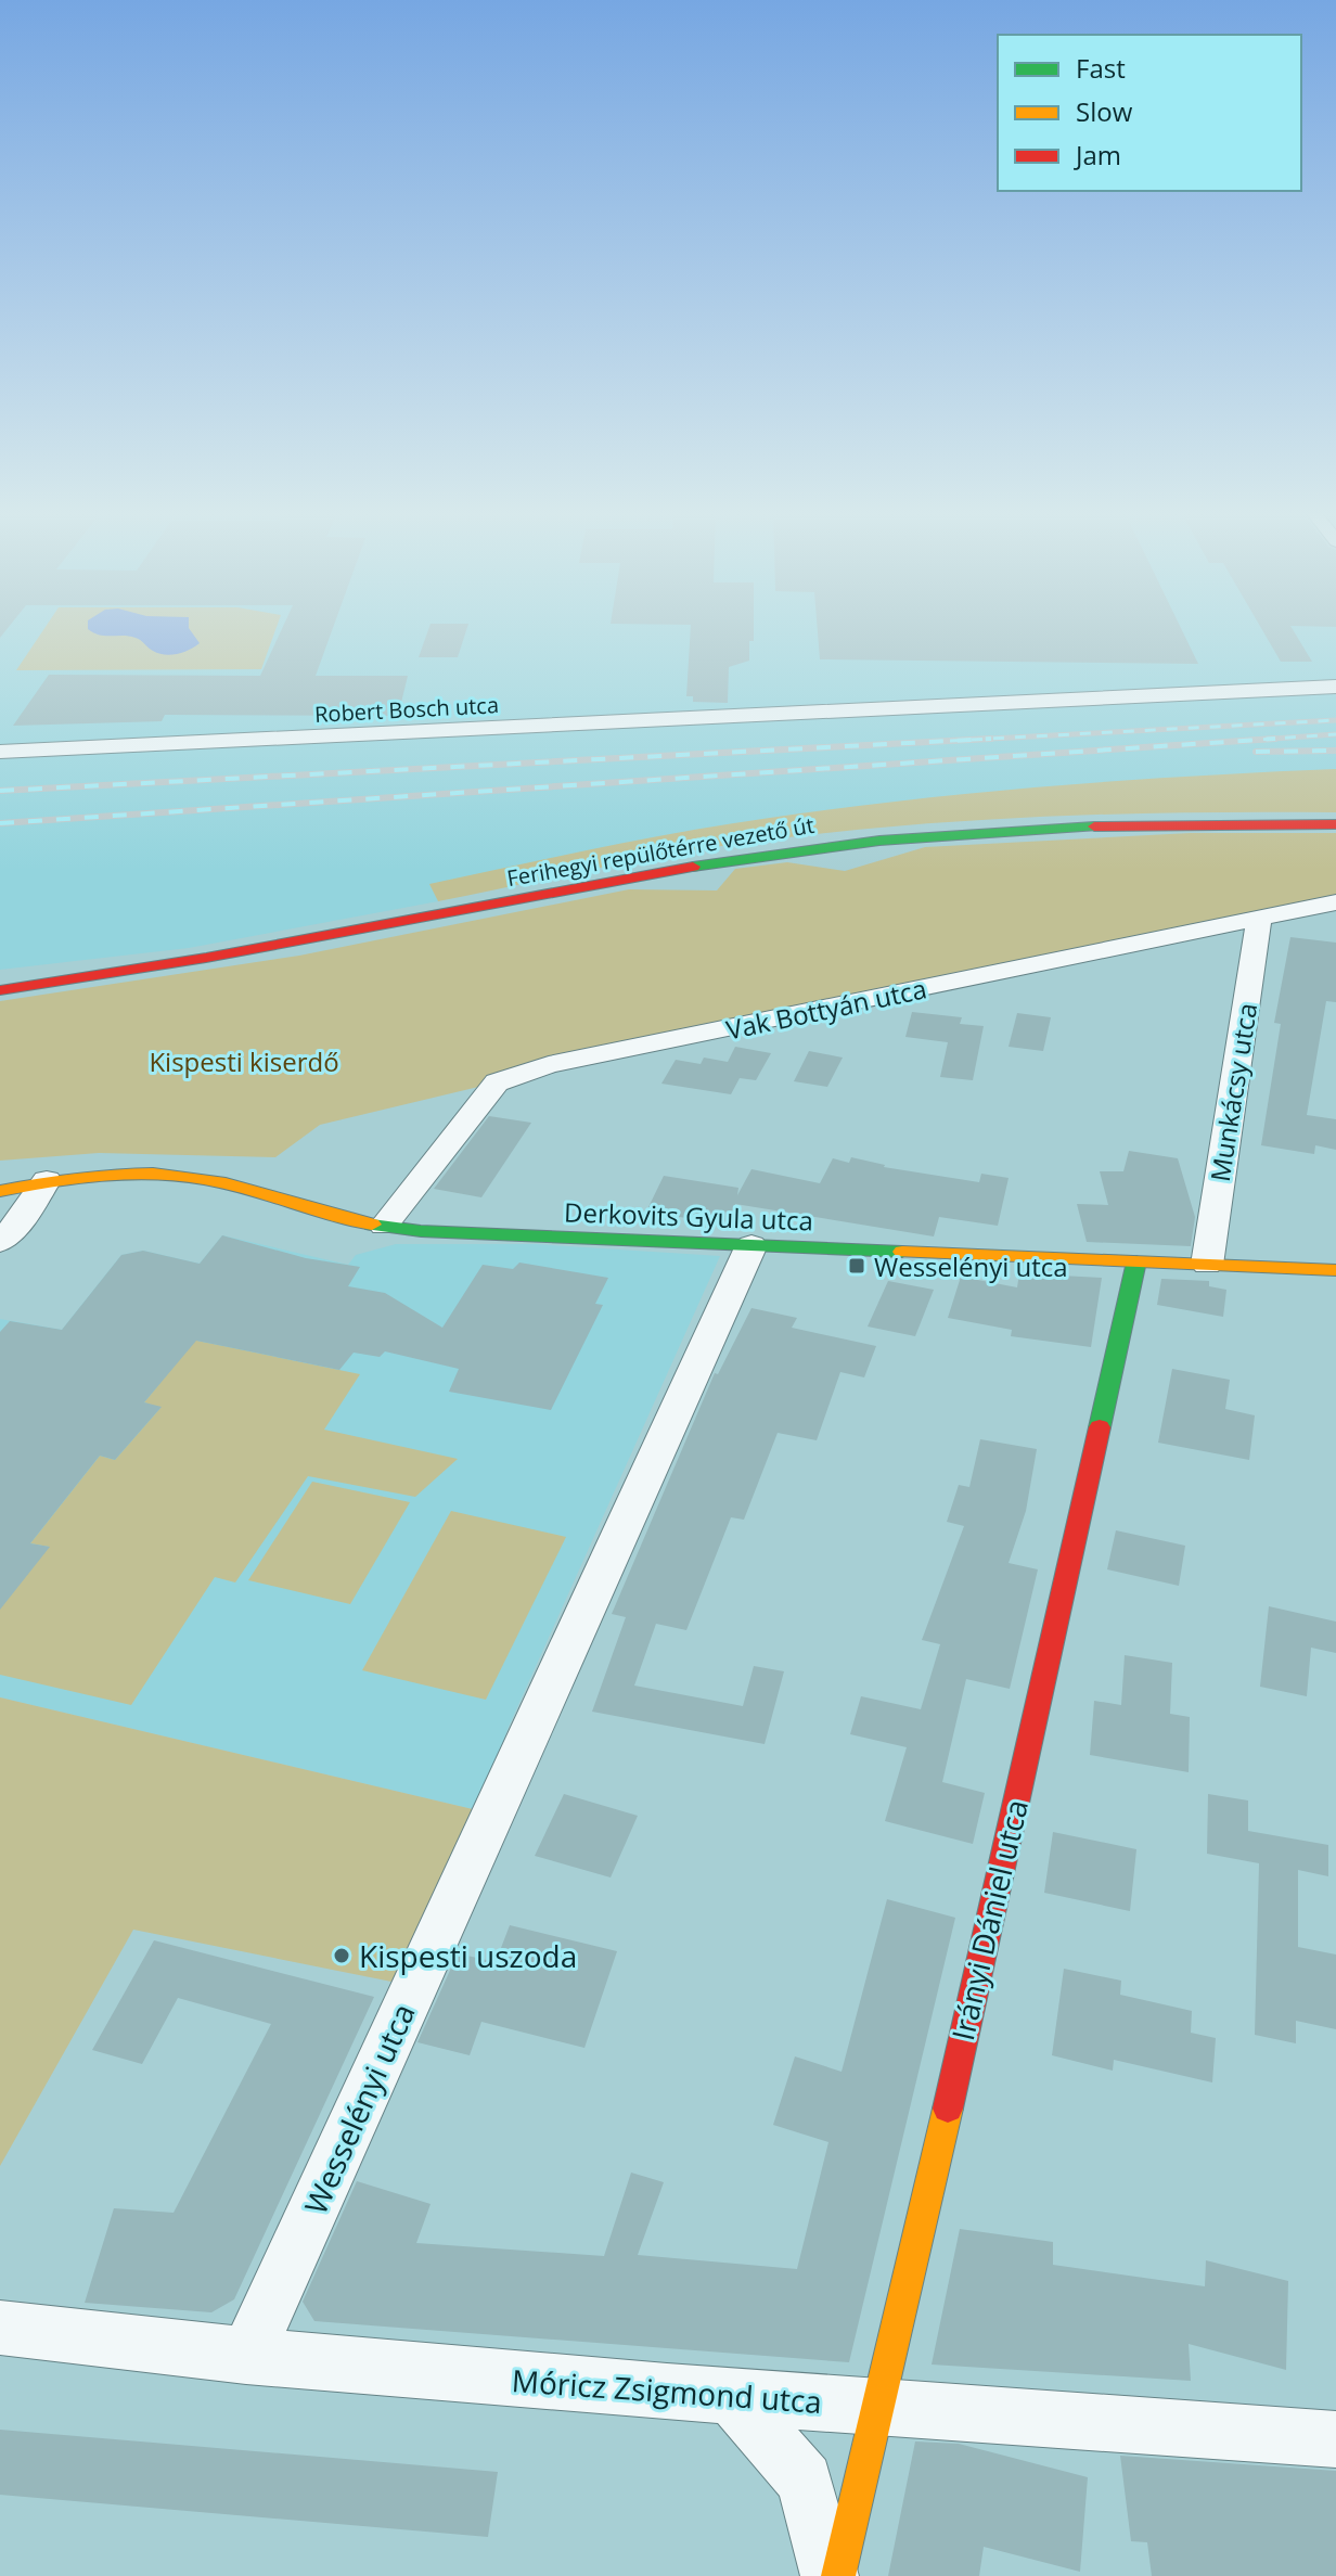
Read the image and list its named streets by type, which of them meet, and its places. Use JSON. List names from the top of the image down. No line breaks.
{"streets":{"street":["Robert Bosch utca","Ferihegyi repülőtérre vezető út","Vak Bottyán utca","Munkácsy utca","Derkovits Gyula utca","Irányi Dániel utca","Wesselényi utca","Móricz Zsigmond utca"]},"crossings":[["Vak Bottyán utca","Munkácsy utca"],["Vak Bottyán utca","Derkovits Gyula utca"],["Munkácsy utca","Derkovits Gyula utca"],["Derkovits Gyula utca","Irányi Dániel utca"],["Derkovits Gyula utca","Wesselényi utca"],["Irányi Dániel utca","Móricz Zsigmond utca"],["Wesselényi utca","Móricz Zsigmond utca"]],"parks":["Kispesti kiserdő"],"places":{"transit":["Wesselényi utca"],"other":["Kispesti uszoda"]},"legend":["Fast","Slow","Jam"]}
